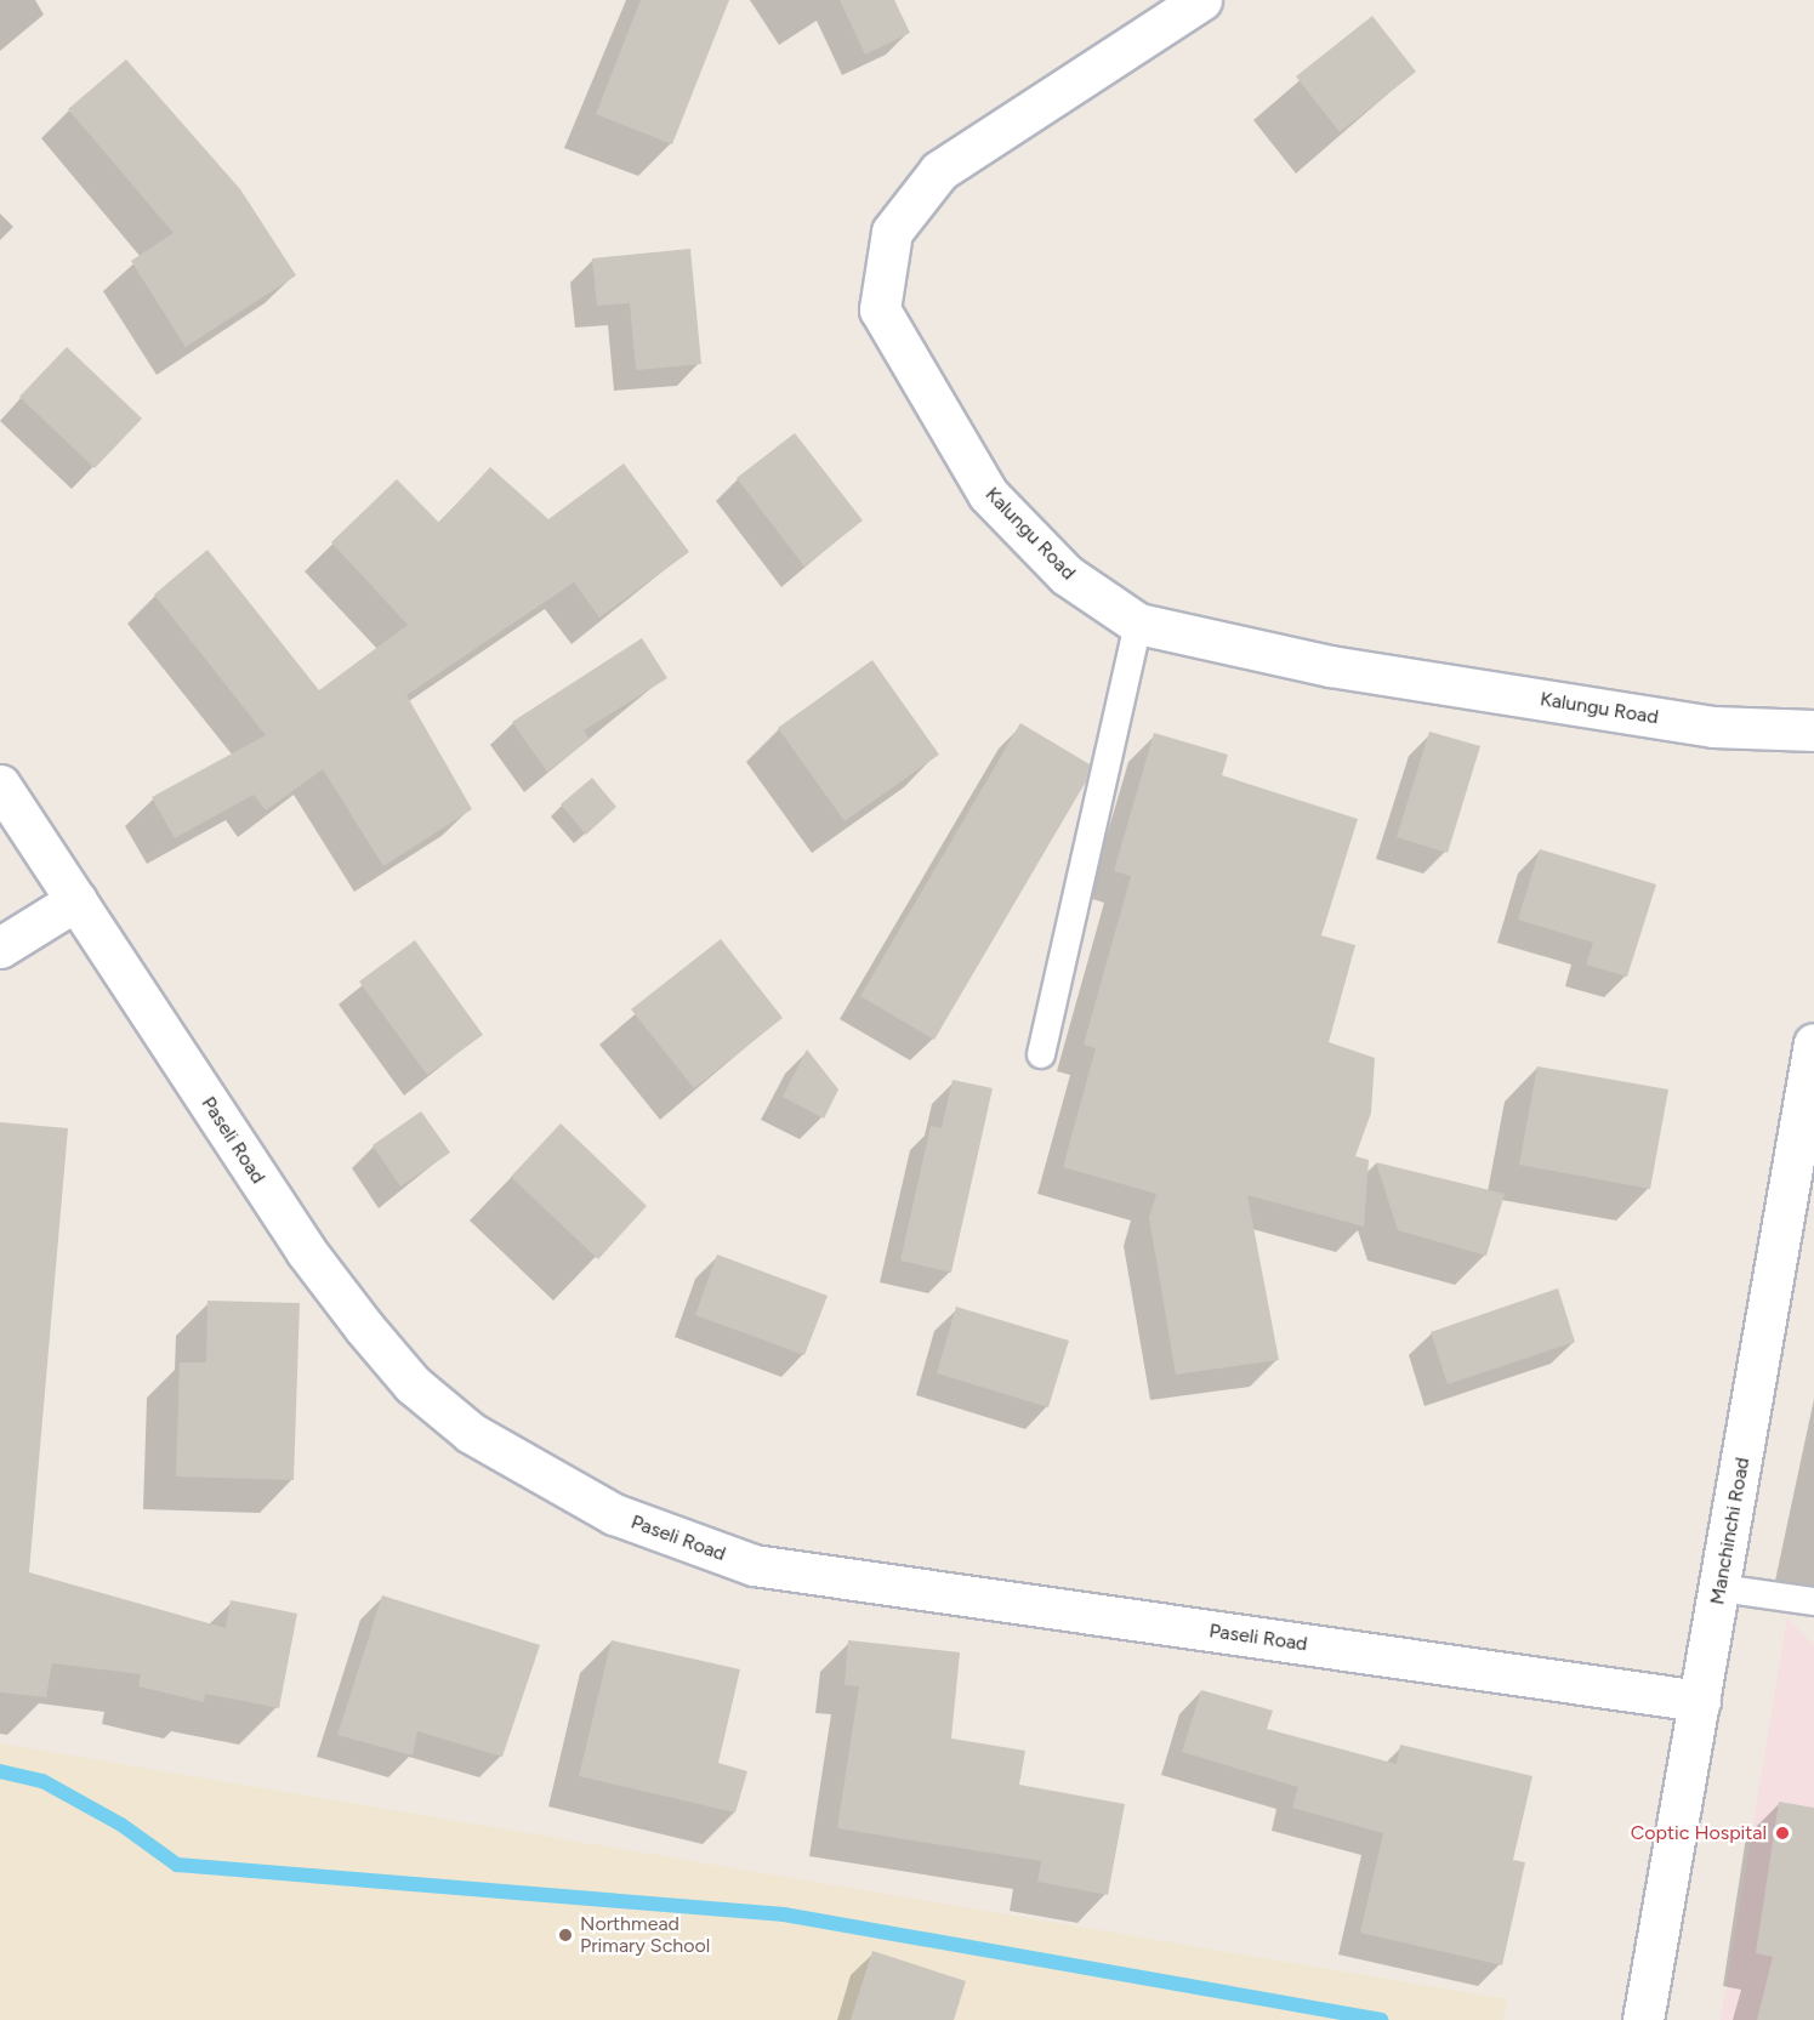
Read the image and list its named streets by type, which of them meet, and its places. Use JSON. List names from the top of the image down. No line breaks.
{"streets":{"street":["Kalungu Road","Paseli Road","Manchinchi Road"]},"crossings":[["Paseli Road","Manchinchi Road"]],"places":["Coptic Hospital","Northmead Primary School"]}
